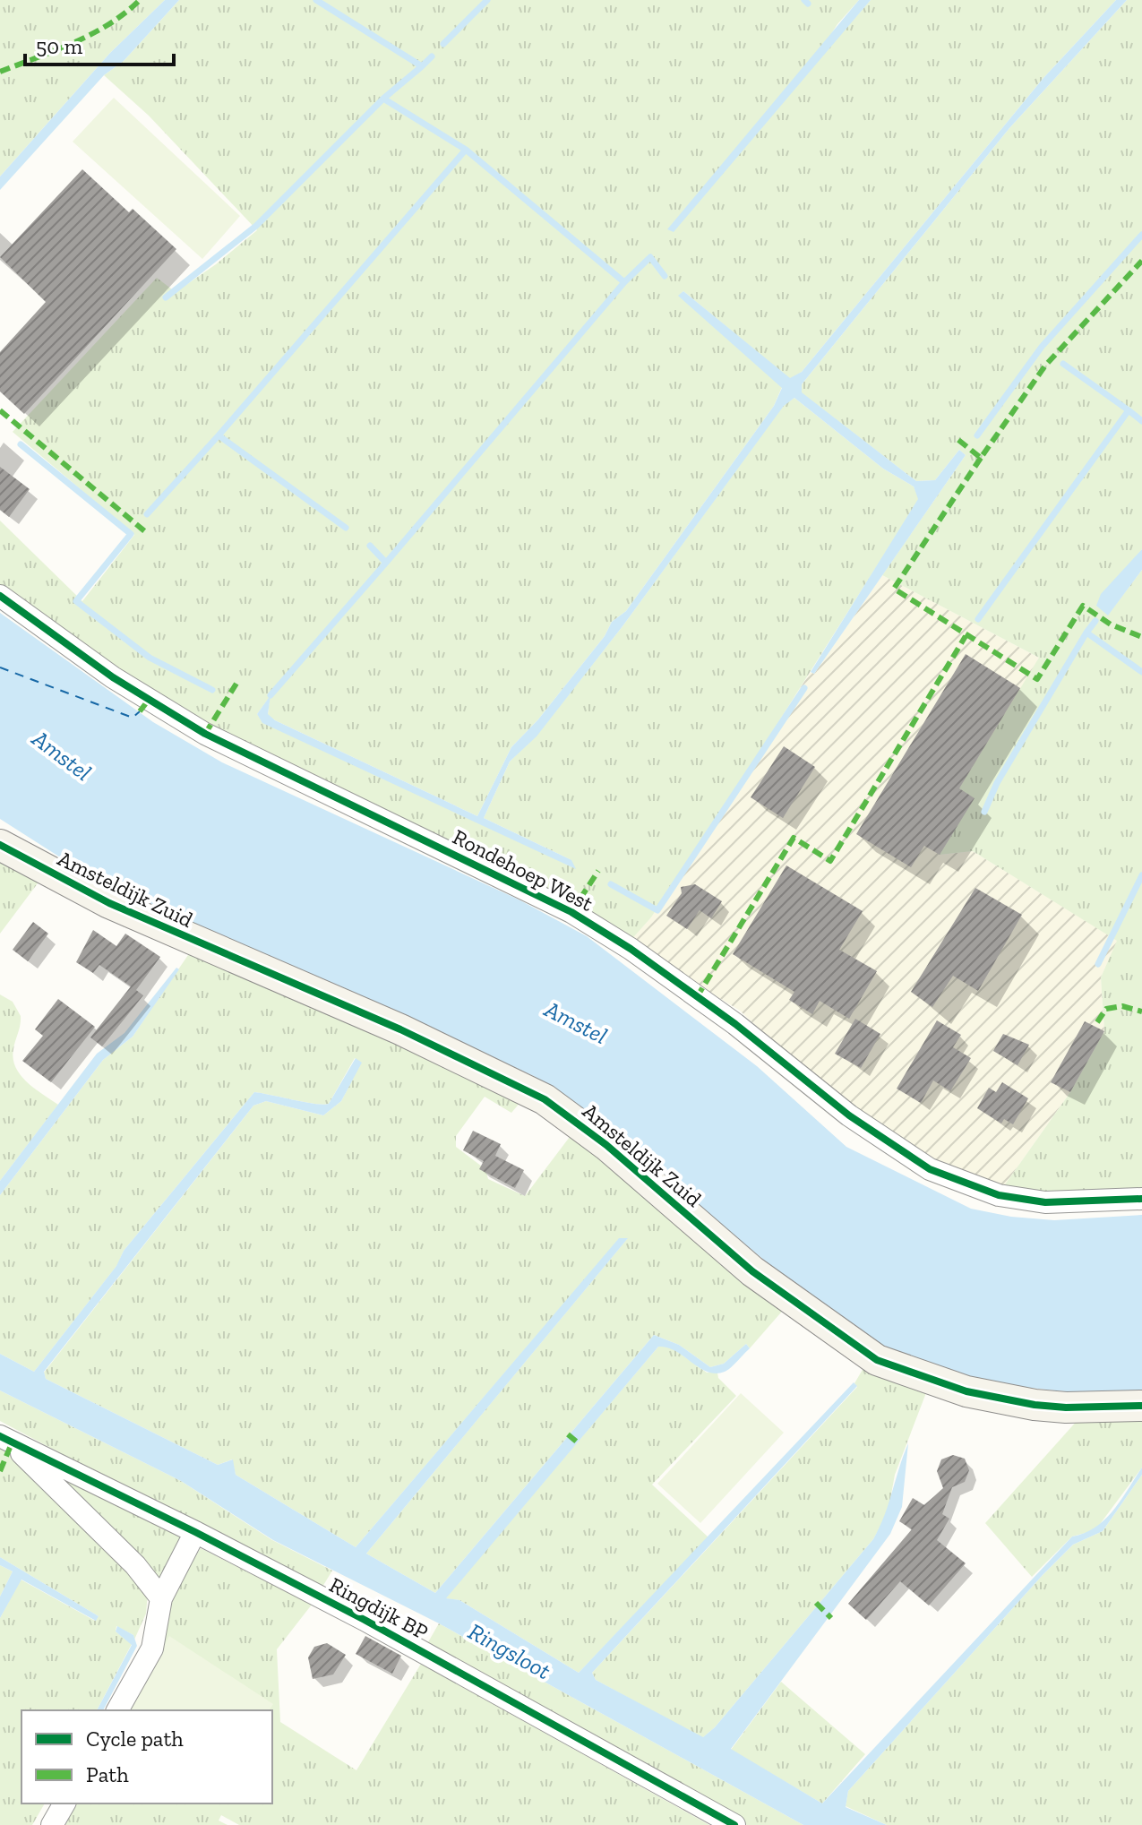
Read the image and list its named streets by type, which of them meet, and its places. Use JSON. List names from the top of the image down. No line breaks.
{"streets":{"street":["Rondehoep West","Amsteldijk Zuid","Ringdijk BP"]},"water":["Amstel","Ringsloot"],"legend":["Cycle path","Path"],"scale_bar":"50 m"}
